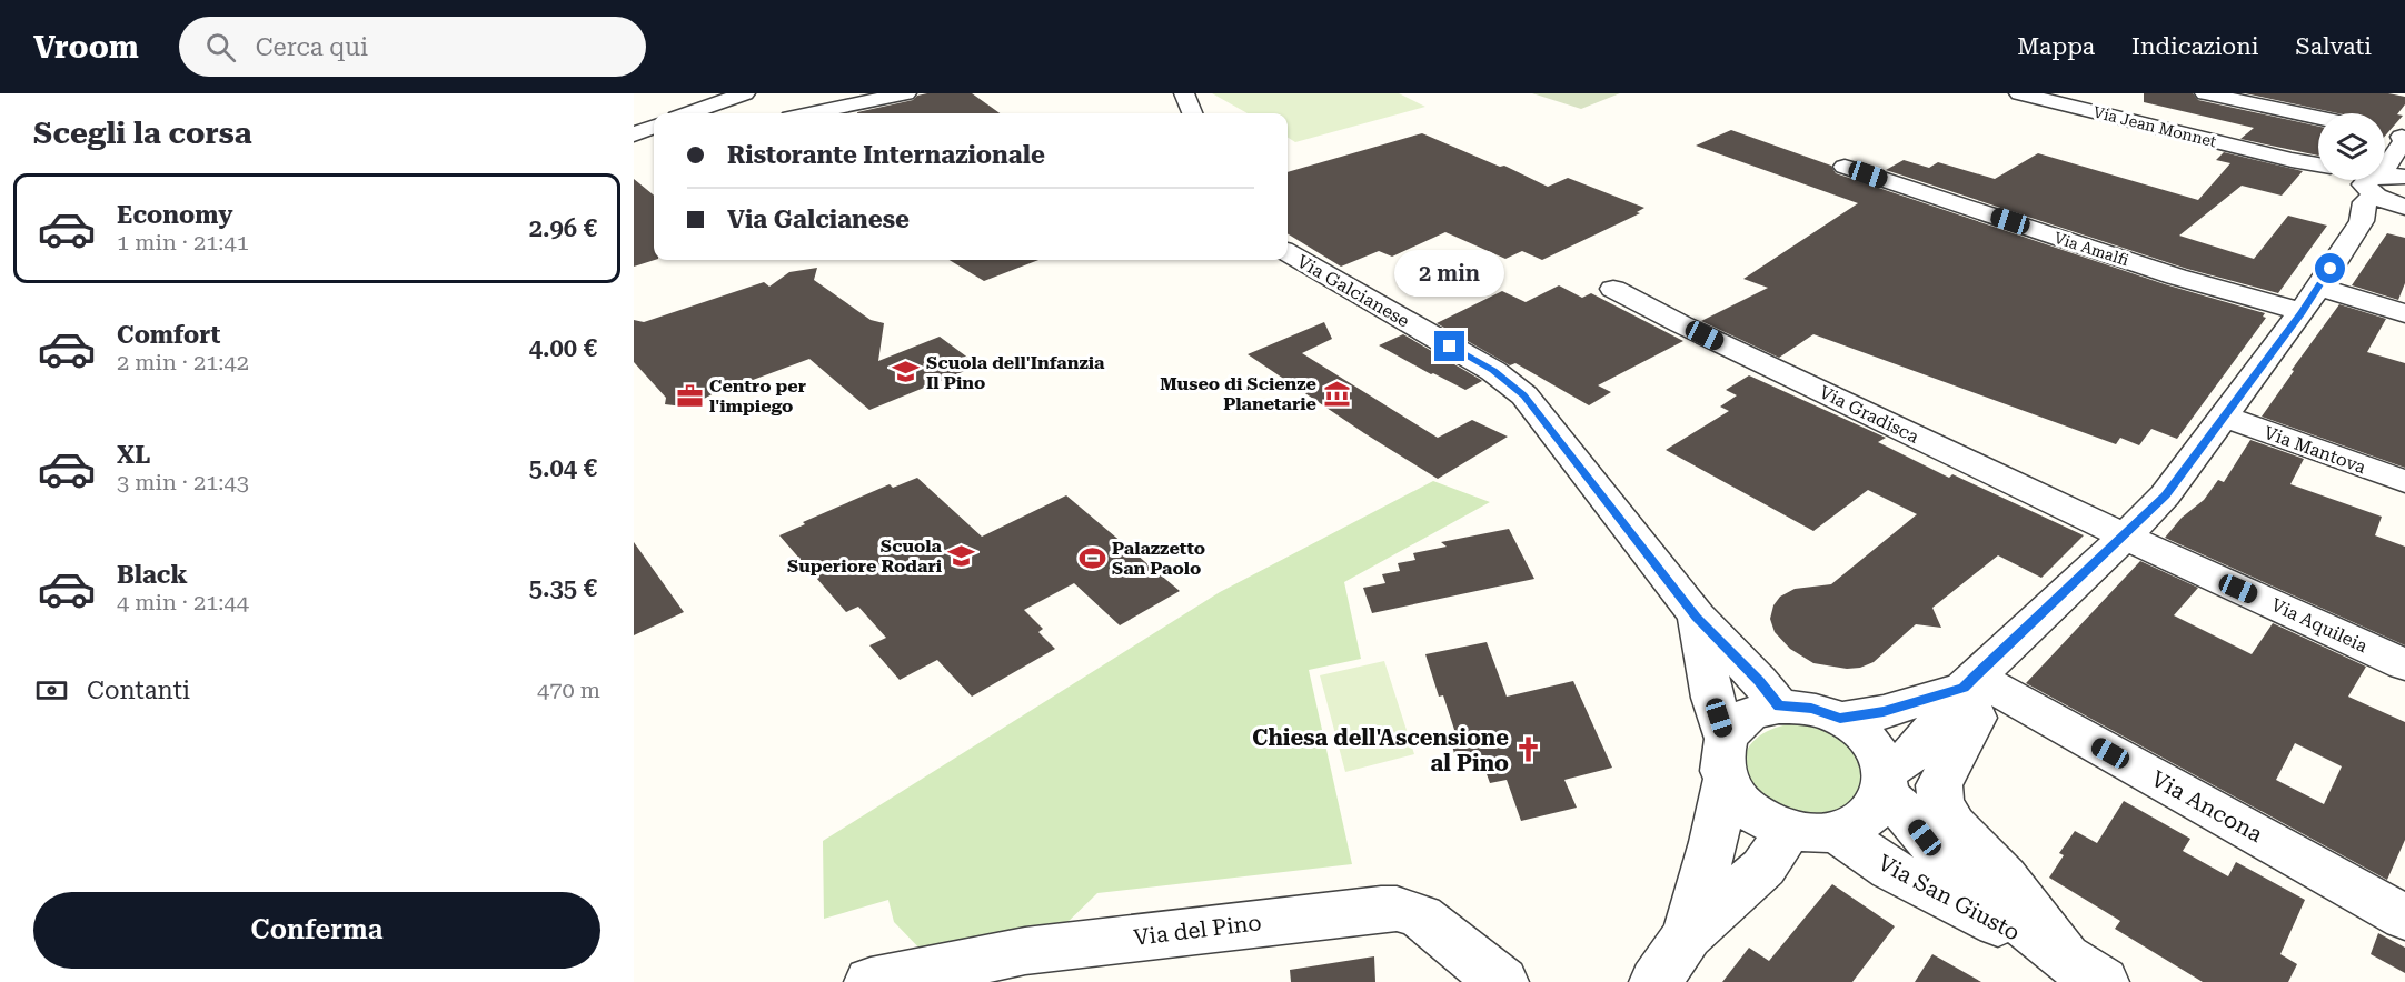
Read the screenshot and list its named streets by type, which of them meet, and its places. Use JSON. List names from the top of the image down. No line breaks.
{"streets":{"street":["Via Jean Monnet","Via Amalfi","Via Galcianese","Via Gradisca","Via Mantova","Via Aquileia","Via Ancona","Via San Giusto","Via del Pino"]},"crossings":[["Via Galcianese","Via San Giusto"],["Via Gradisca","Via Aquileia"]],"places":{"school or university":["Scuola dell'Infanzia Il Pino","Scuola Superiore Rodari"],"museum":["Museo di Scienze Planetarie"],"office":["Centro per l'impiego"],"sports":["Palazzetto San Paolo"],"church":["Chiesa dell'Ascensione al Pino"]},"page":{"header":"Vroom","search":"Cerca qui","nav":["Mappa","Indicazioni","Salvati"],"heading":"Scegli la corsa","banner":["Ristorante Internazionale","Via Galcianese"],"list":[{"name":"Economy","note":"1 min · 21:41","value":"2.96 €"},{"name":"Comfort","note":"2 min · 21:42","value":"4.00 €"},{"name":"XL","note":"3 min · 21:43","value":"5.04 €"},{"name":"Black","note":"4 min · 21:44","value":"5.35 €"}],"bubble":"2 min","pay":["Contanti","470 m"],"buttons":"Conferma"}}
